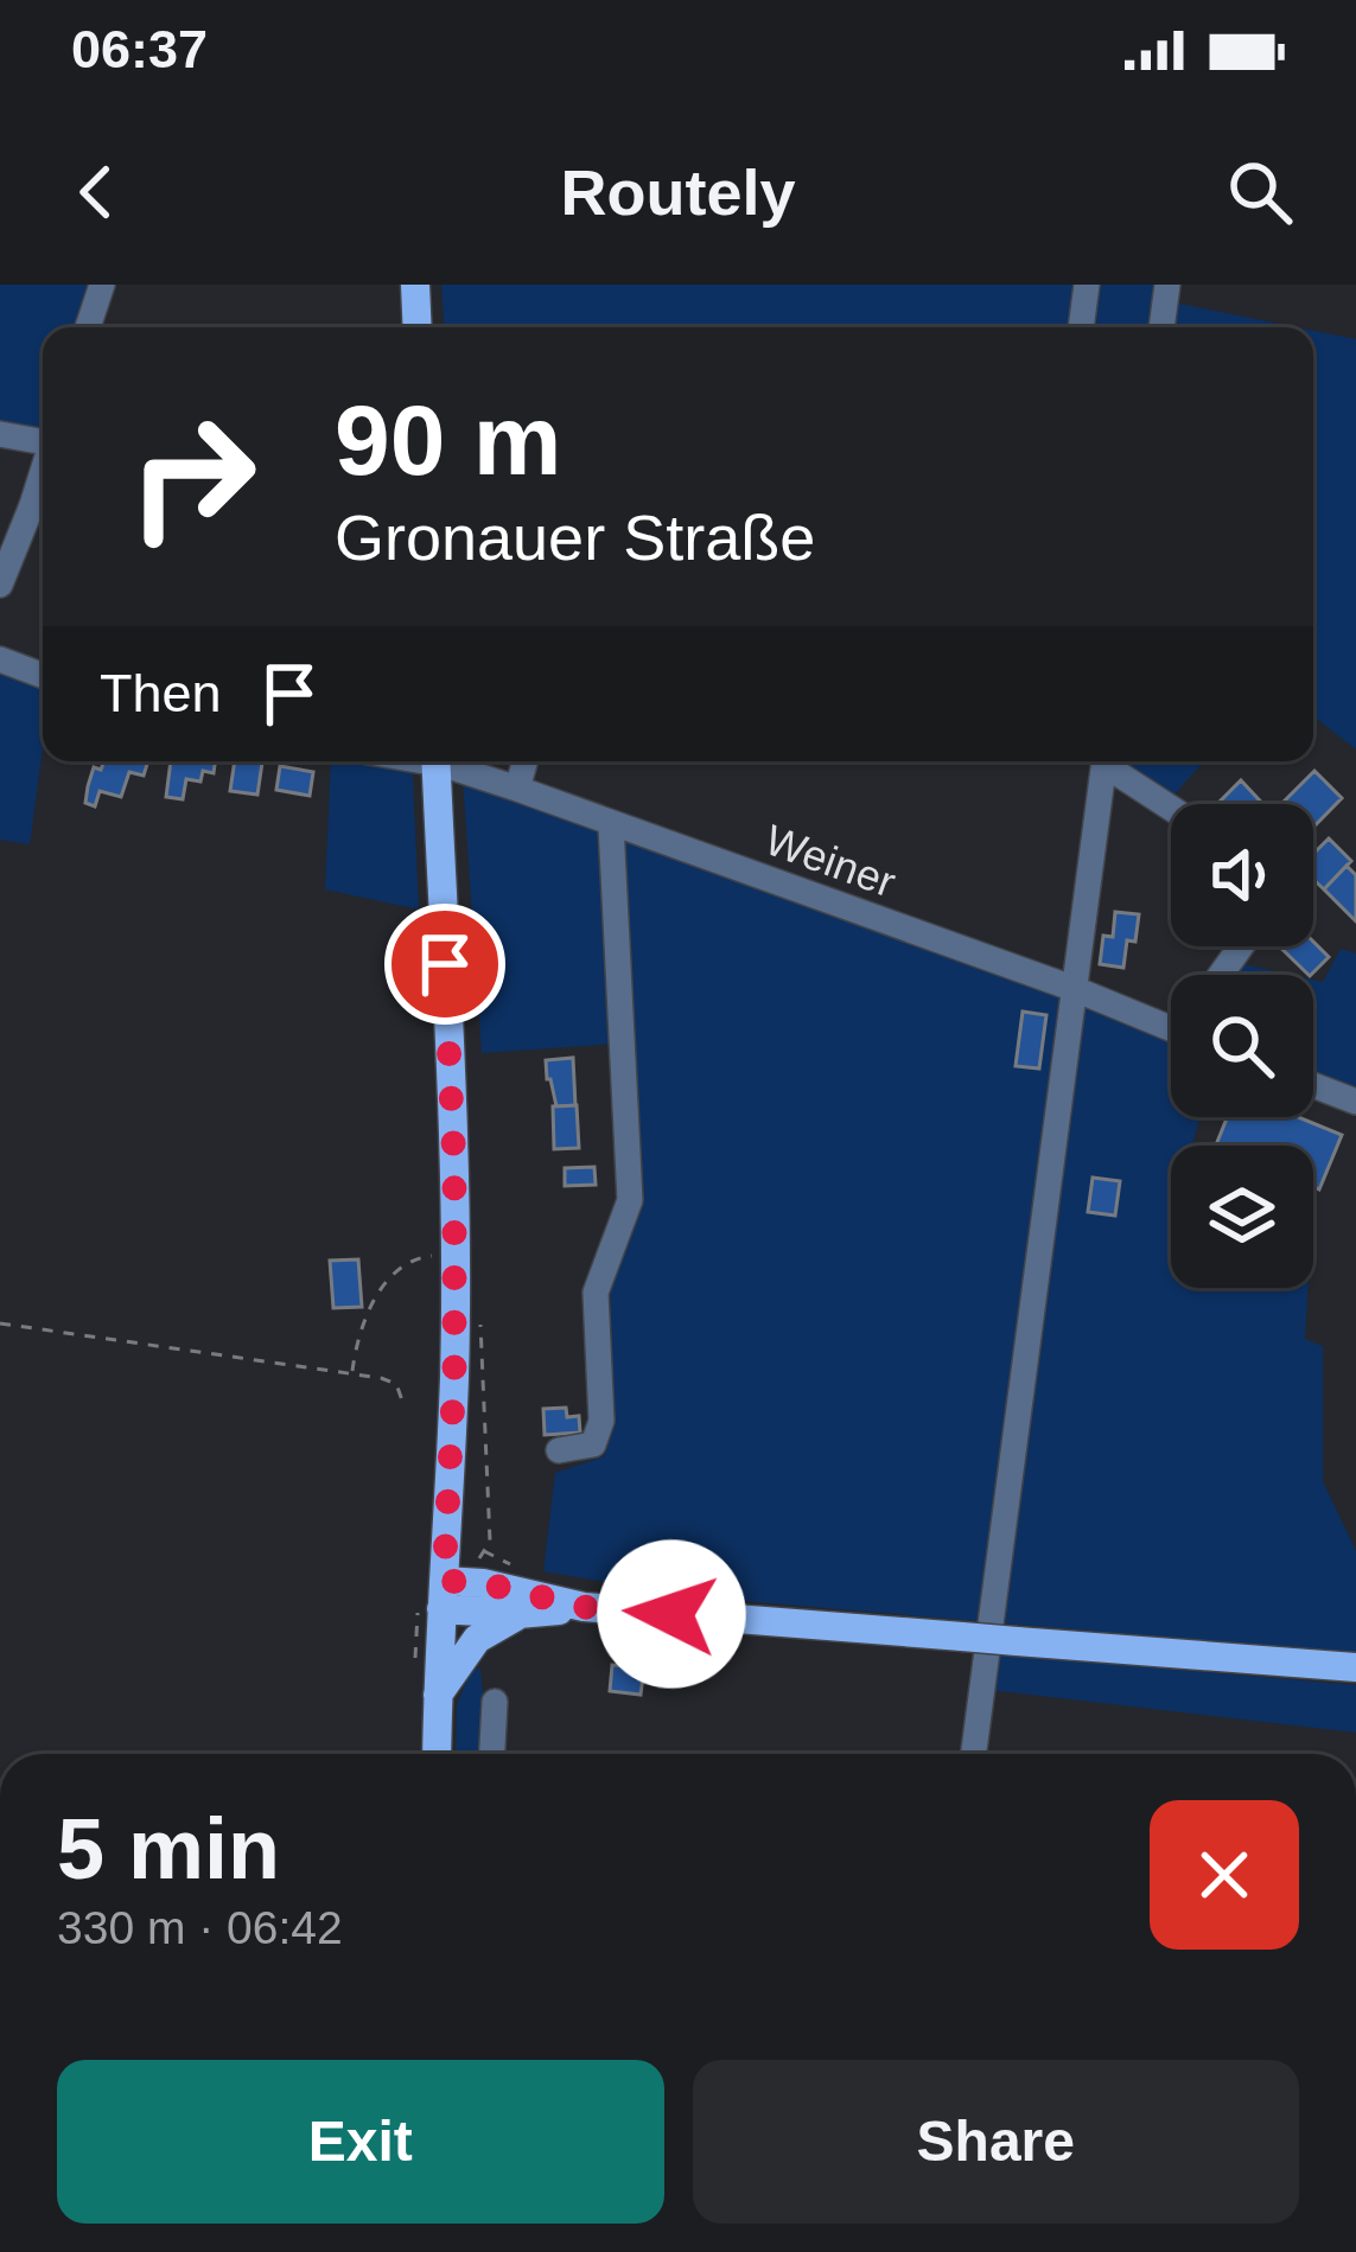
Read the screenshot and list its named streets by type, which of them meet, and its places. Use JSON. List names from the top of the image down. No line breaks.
{"streets":{"street":["Weiner"]},"page":{"status":"06:37","header":"Routely","turn":["90 m","Gronauer Straße"],"then":"Then","heading":["5 min","330 m · 06:42"],"buttons":["Exit","Share"]}}
